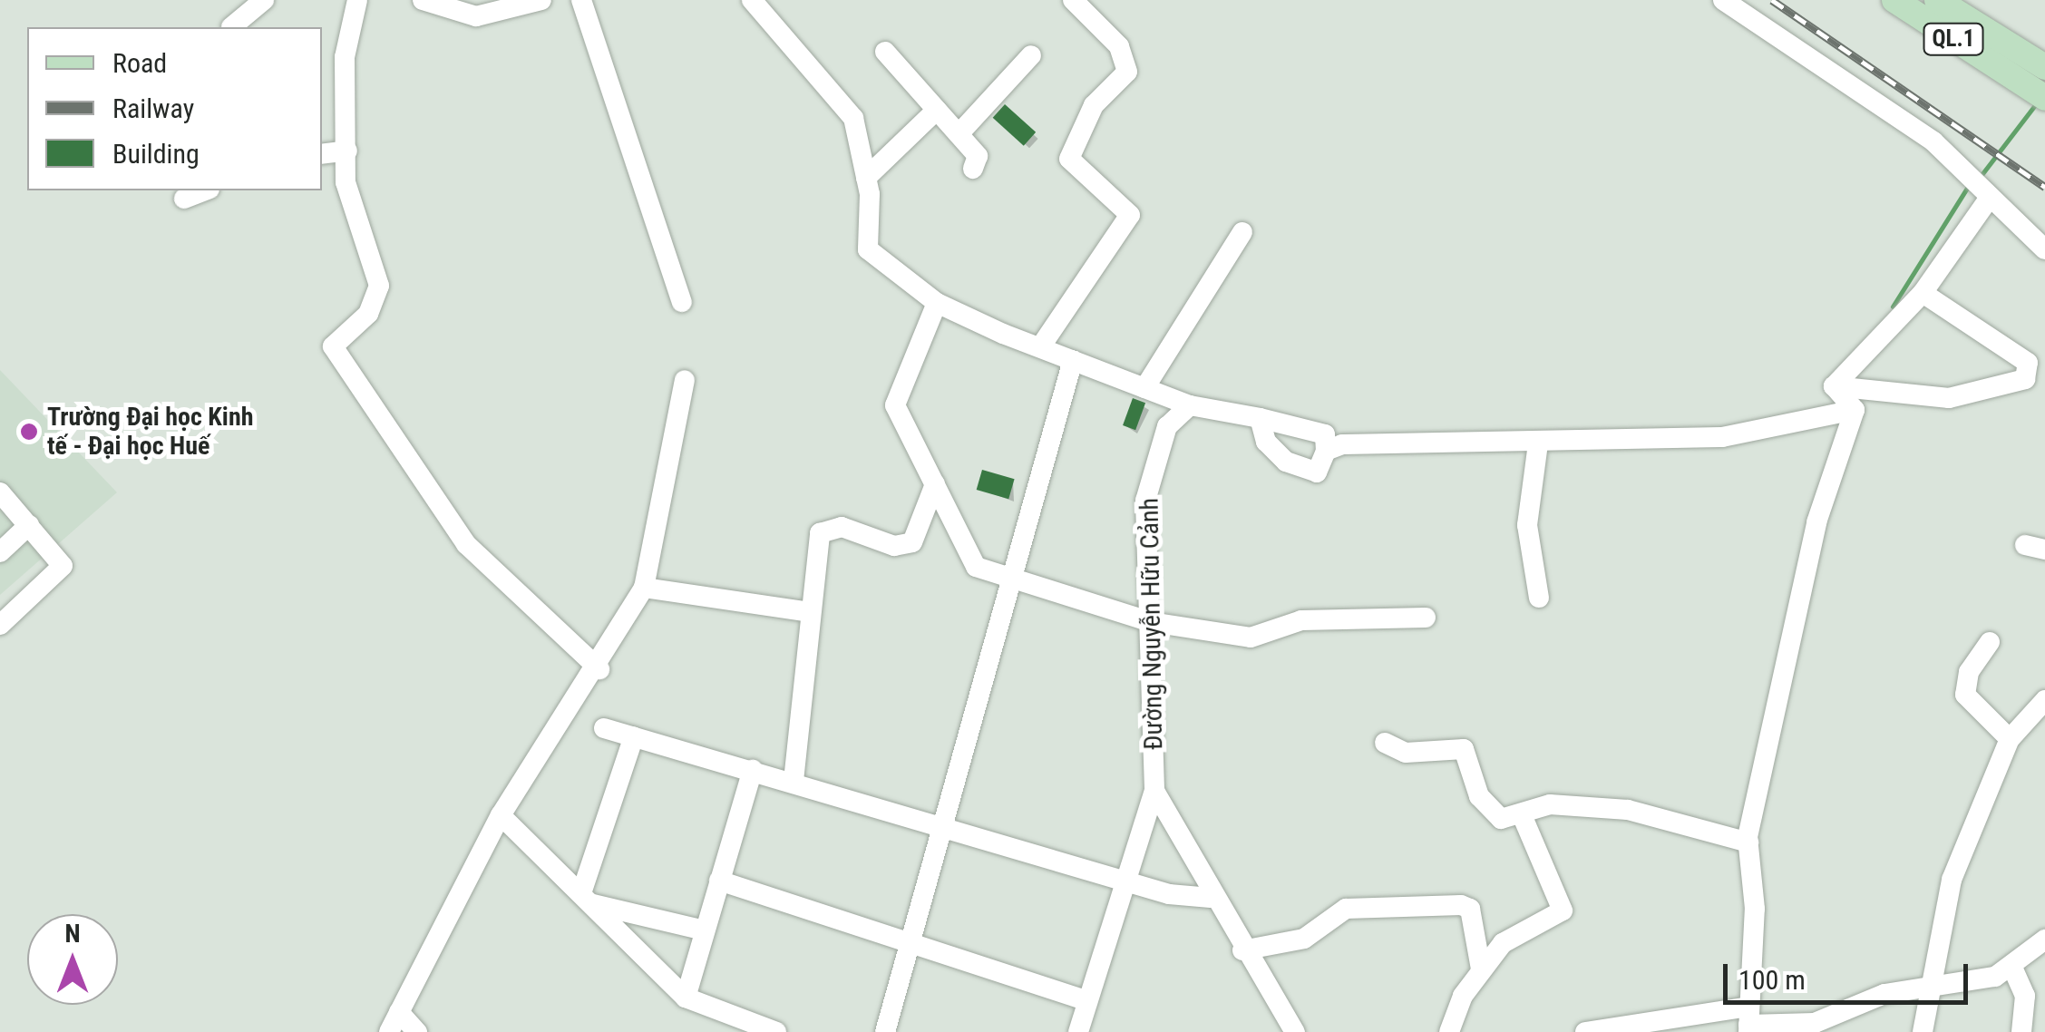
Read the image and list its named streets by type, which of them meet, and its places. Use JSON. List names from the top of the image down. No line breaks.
{"streets":{"main road":["QL.1"],"street":["Đường Nguyễn Hữu Cảnh"]},"places":["Trường Đại học Kinh tế - Đại học Huế"],"legend":["Road","Railway","Building"],"scale_bar":"100 m","north":"top"}
